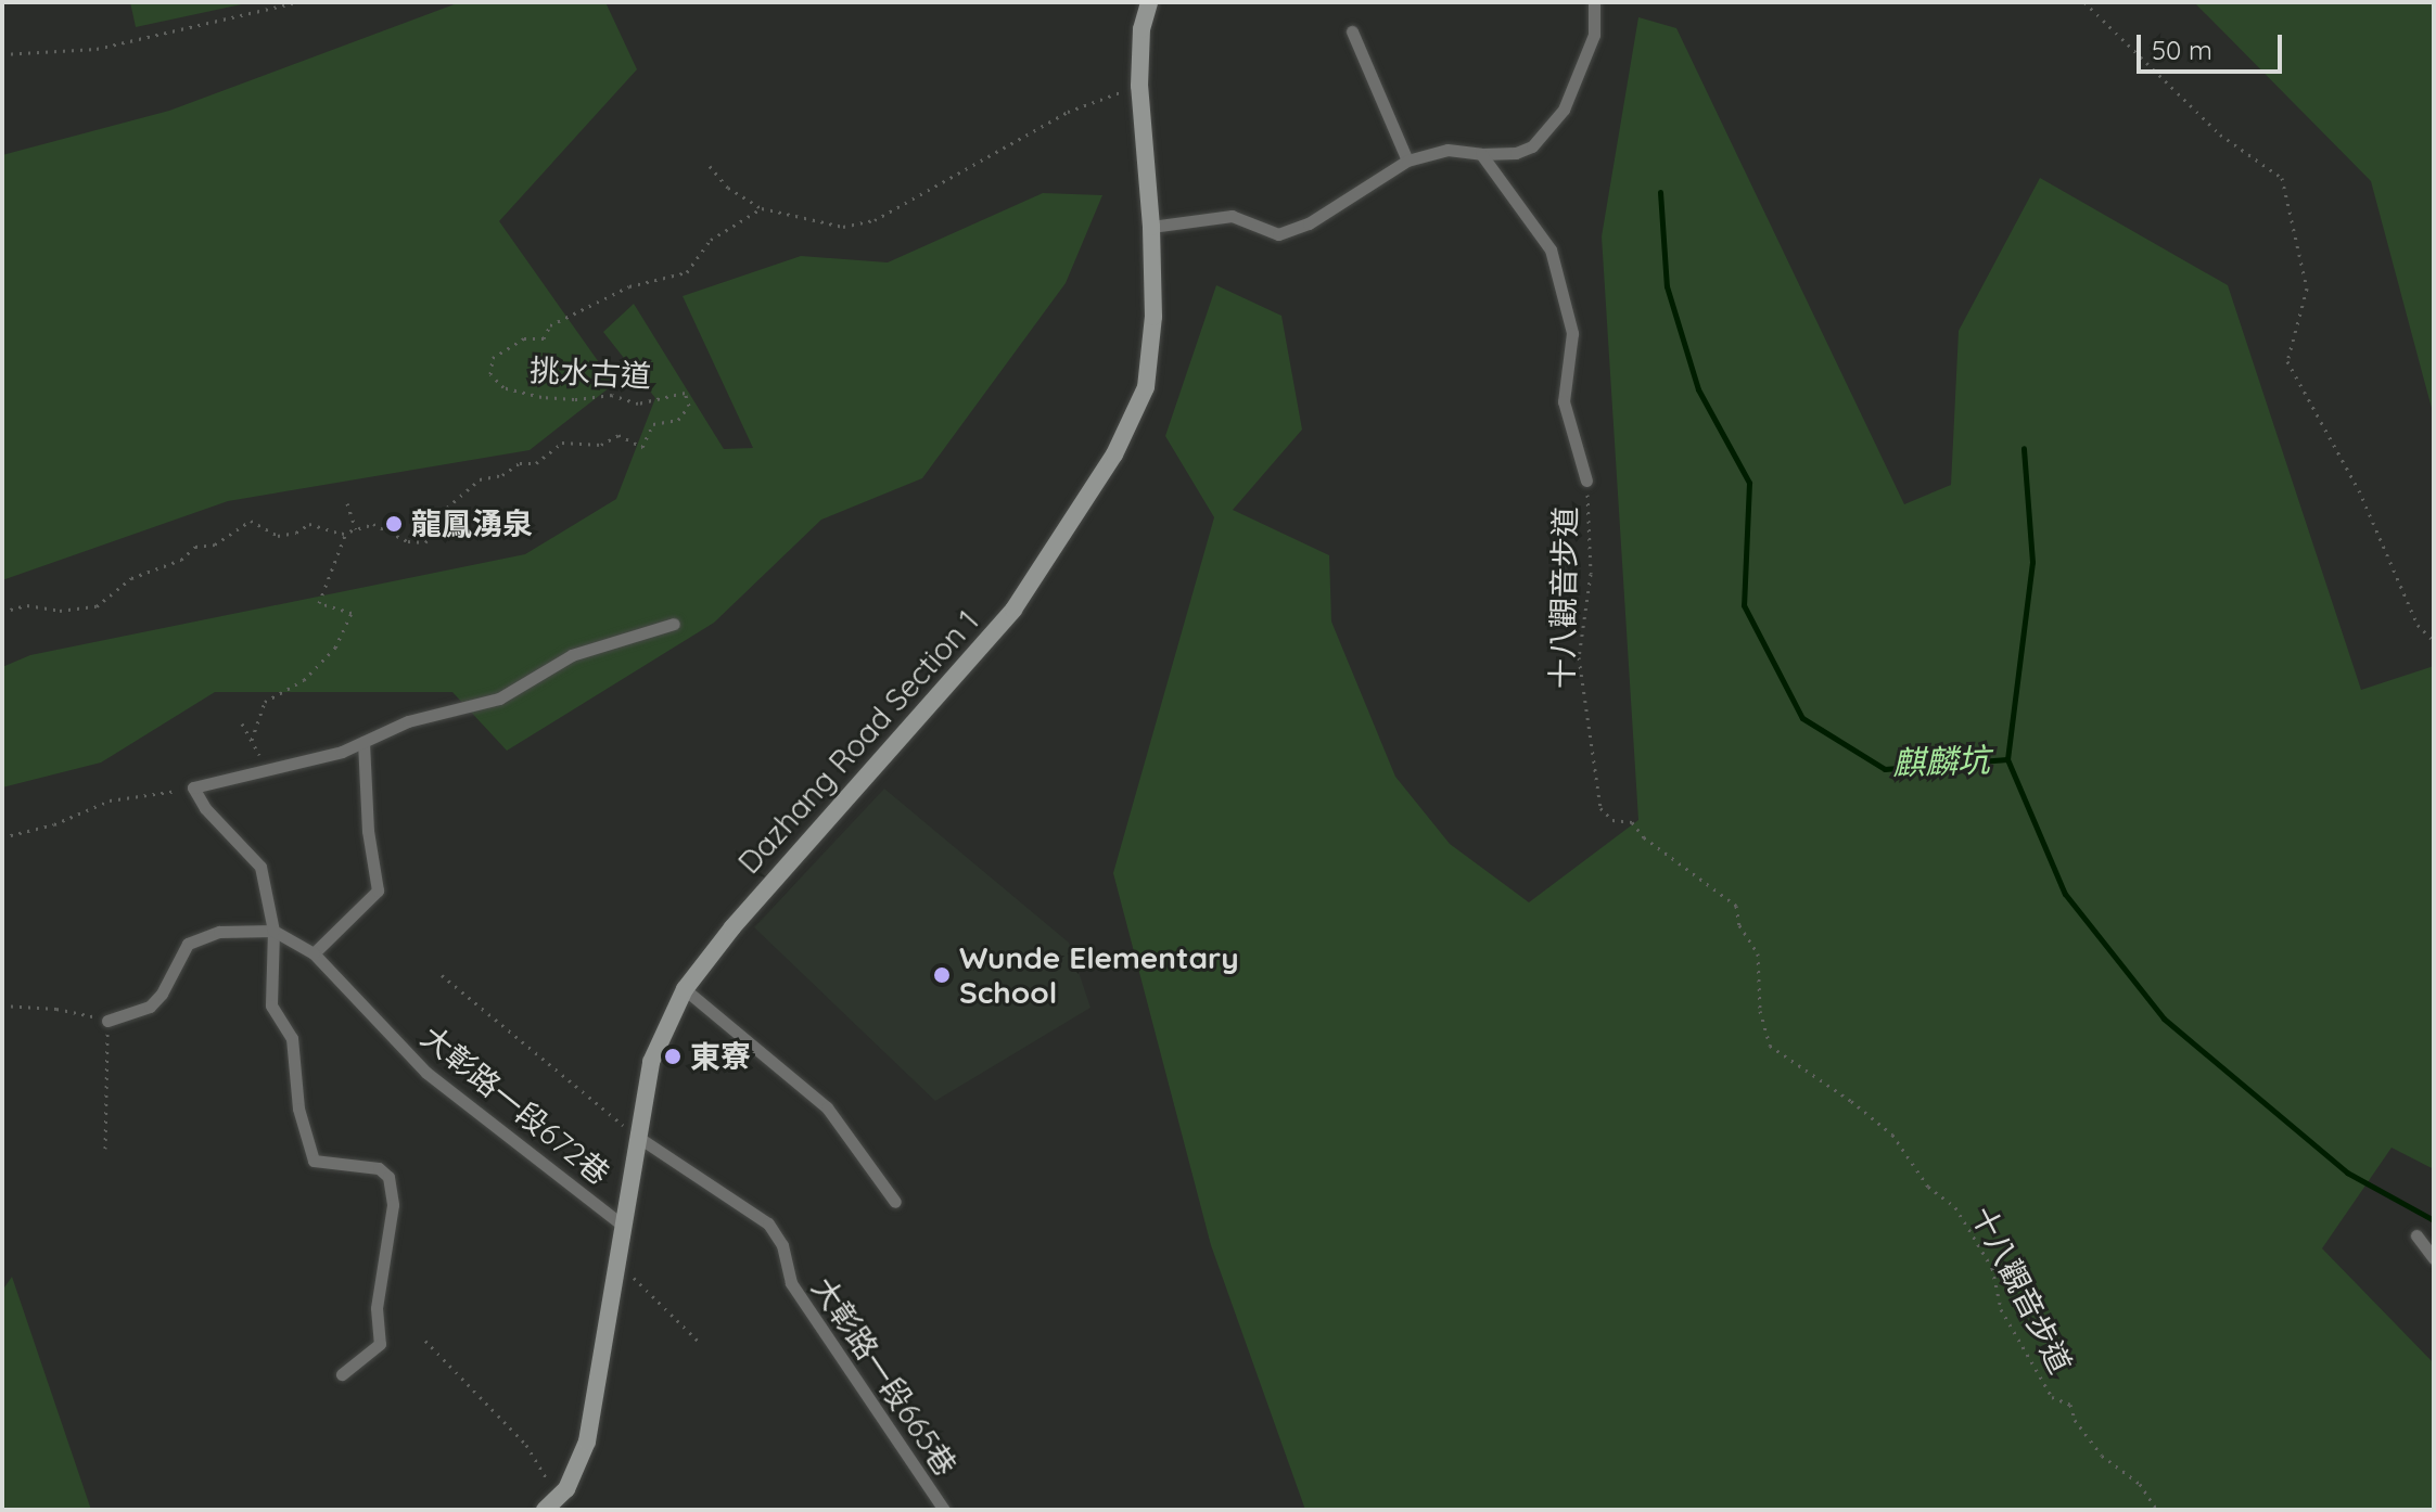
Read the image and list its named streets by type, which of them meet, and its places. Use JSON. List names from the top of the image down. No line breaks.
{"streets":{"main road":["Dazhang Road Section 1"],"lane":["大彰路一段672巷","大彰路一段665巷"],"path":["挑水古道","十八觀音步道"]},"crossings":[["Dazhang Road Section 1","大彰路一段672巷"],["Dazhang Road Section 1","大彰路一段665巷"]],"water":["麒麟坑"],"places":["龍鳳湧泉","Wunde Elementary School","東寮"],"scale_bar":"50 m"}
